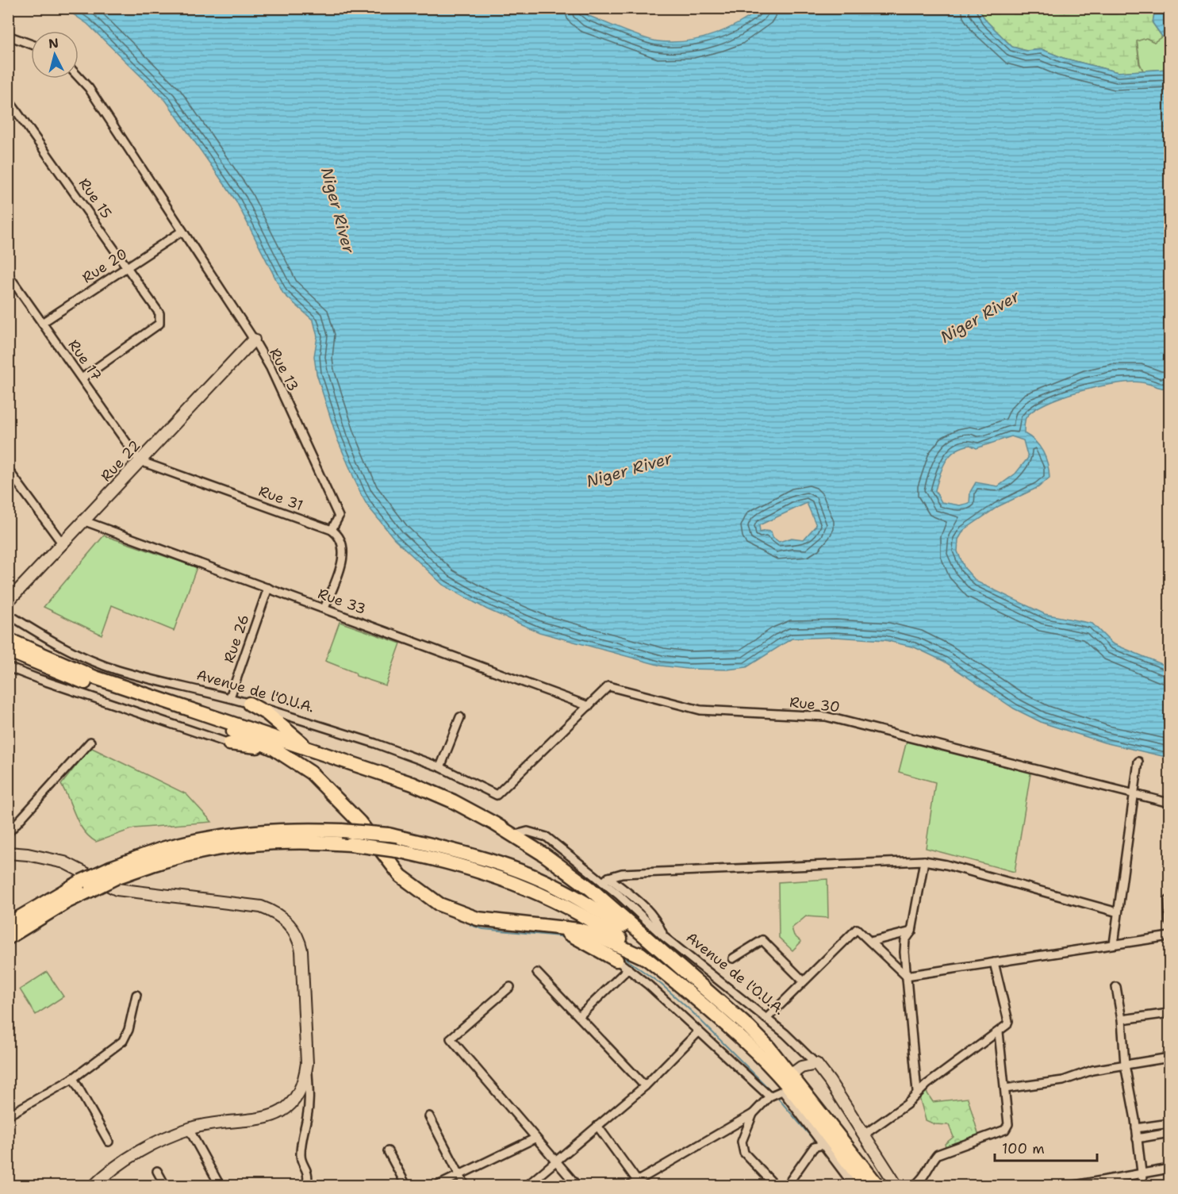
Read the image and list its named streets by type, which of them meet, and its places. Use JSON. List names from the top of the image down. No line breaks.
{"streets":{"highway":["Avenue de l'O.U.A."],"street":["Rue 15","Rue 20","Rue 17","Rue 13","Rue 22","Rue 31","Rue 33","Rue 26","Rue 30"]},"crossings":[["Rue 15","Rue 20"],["Rue 15","Rue 17"],["Rue 20","Rue 17"],["Rue 20","Rue 13"],["Rue 17","Rue 22"],["Rue 17","Rue 31"],["Rue 13","Rue 22"],["Rue 13","Rue 31"],["Rue 22","Rue 31"],["Rue 22","Rue 33"],["Rue 33","Rue 26"],["Rue 33","Rue 30"],["Rue 26","Avenue de l'O.U.A."],["Avenue de l'O.U.A.","Rue 30"]],"water":["Niger River"],"scale_bar":"100 m","north":"top"}
